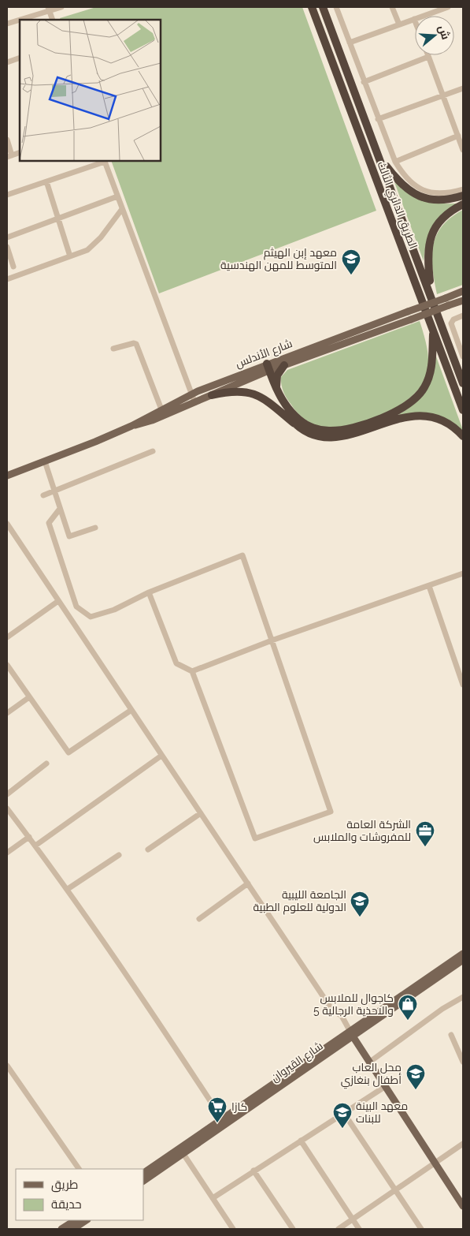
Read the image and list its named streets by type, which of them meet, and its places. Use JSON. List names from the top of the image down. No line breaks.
{"streets":{"highway":["الطريق الدائري الثالث"],"main road":["شارع الأندلس","شارع القيروان"]},"places":{"school or university":["معهد إبن الهيثم المتوسط للمهن الهندسية","الجامعة الليبية الدولية للعلوم الطبية","محل العاب أطفال بنغازي","معهد البينة للبنات"],"office":["الشركة العامة للمفروشات والملابس"],"shop":["كاجوال للملابس والاحذية الرجالية 5"],"supermarket":["كازا"]},"legend":["طريق","حديقة"],"north":"right"}
